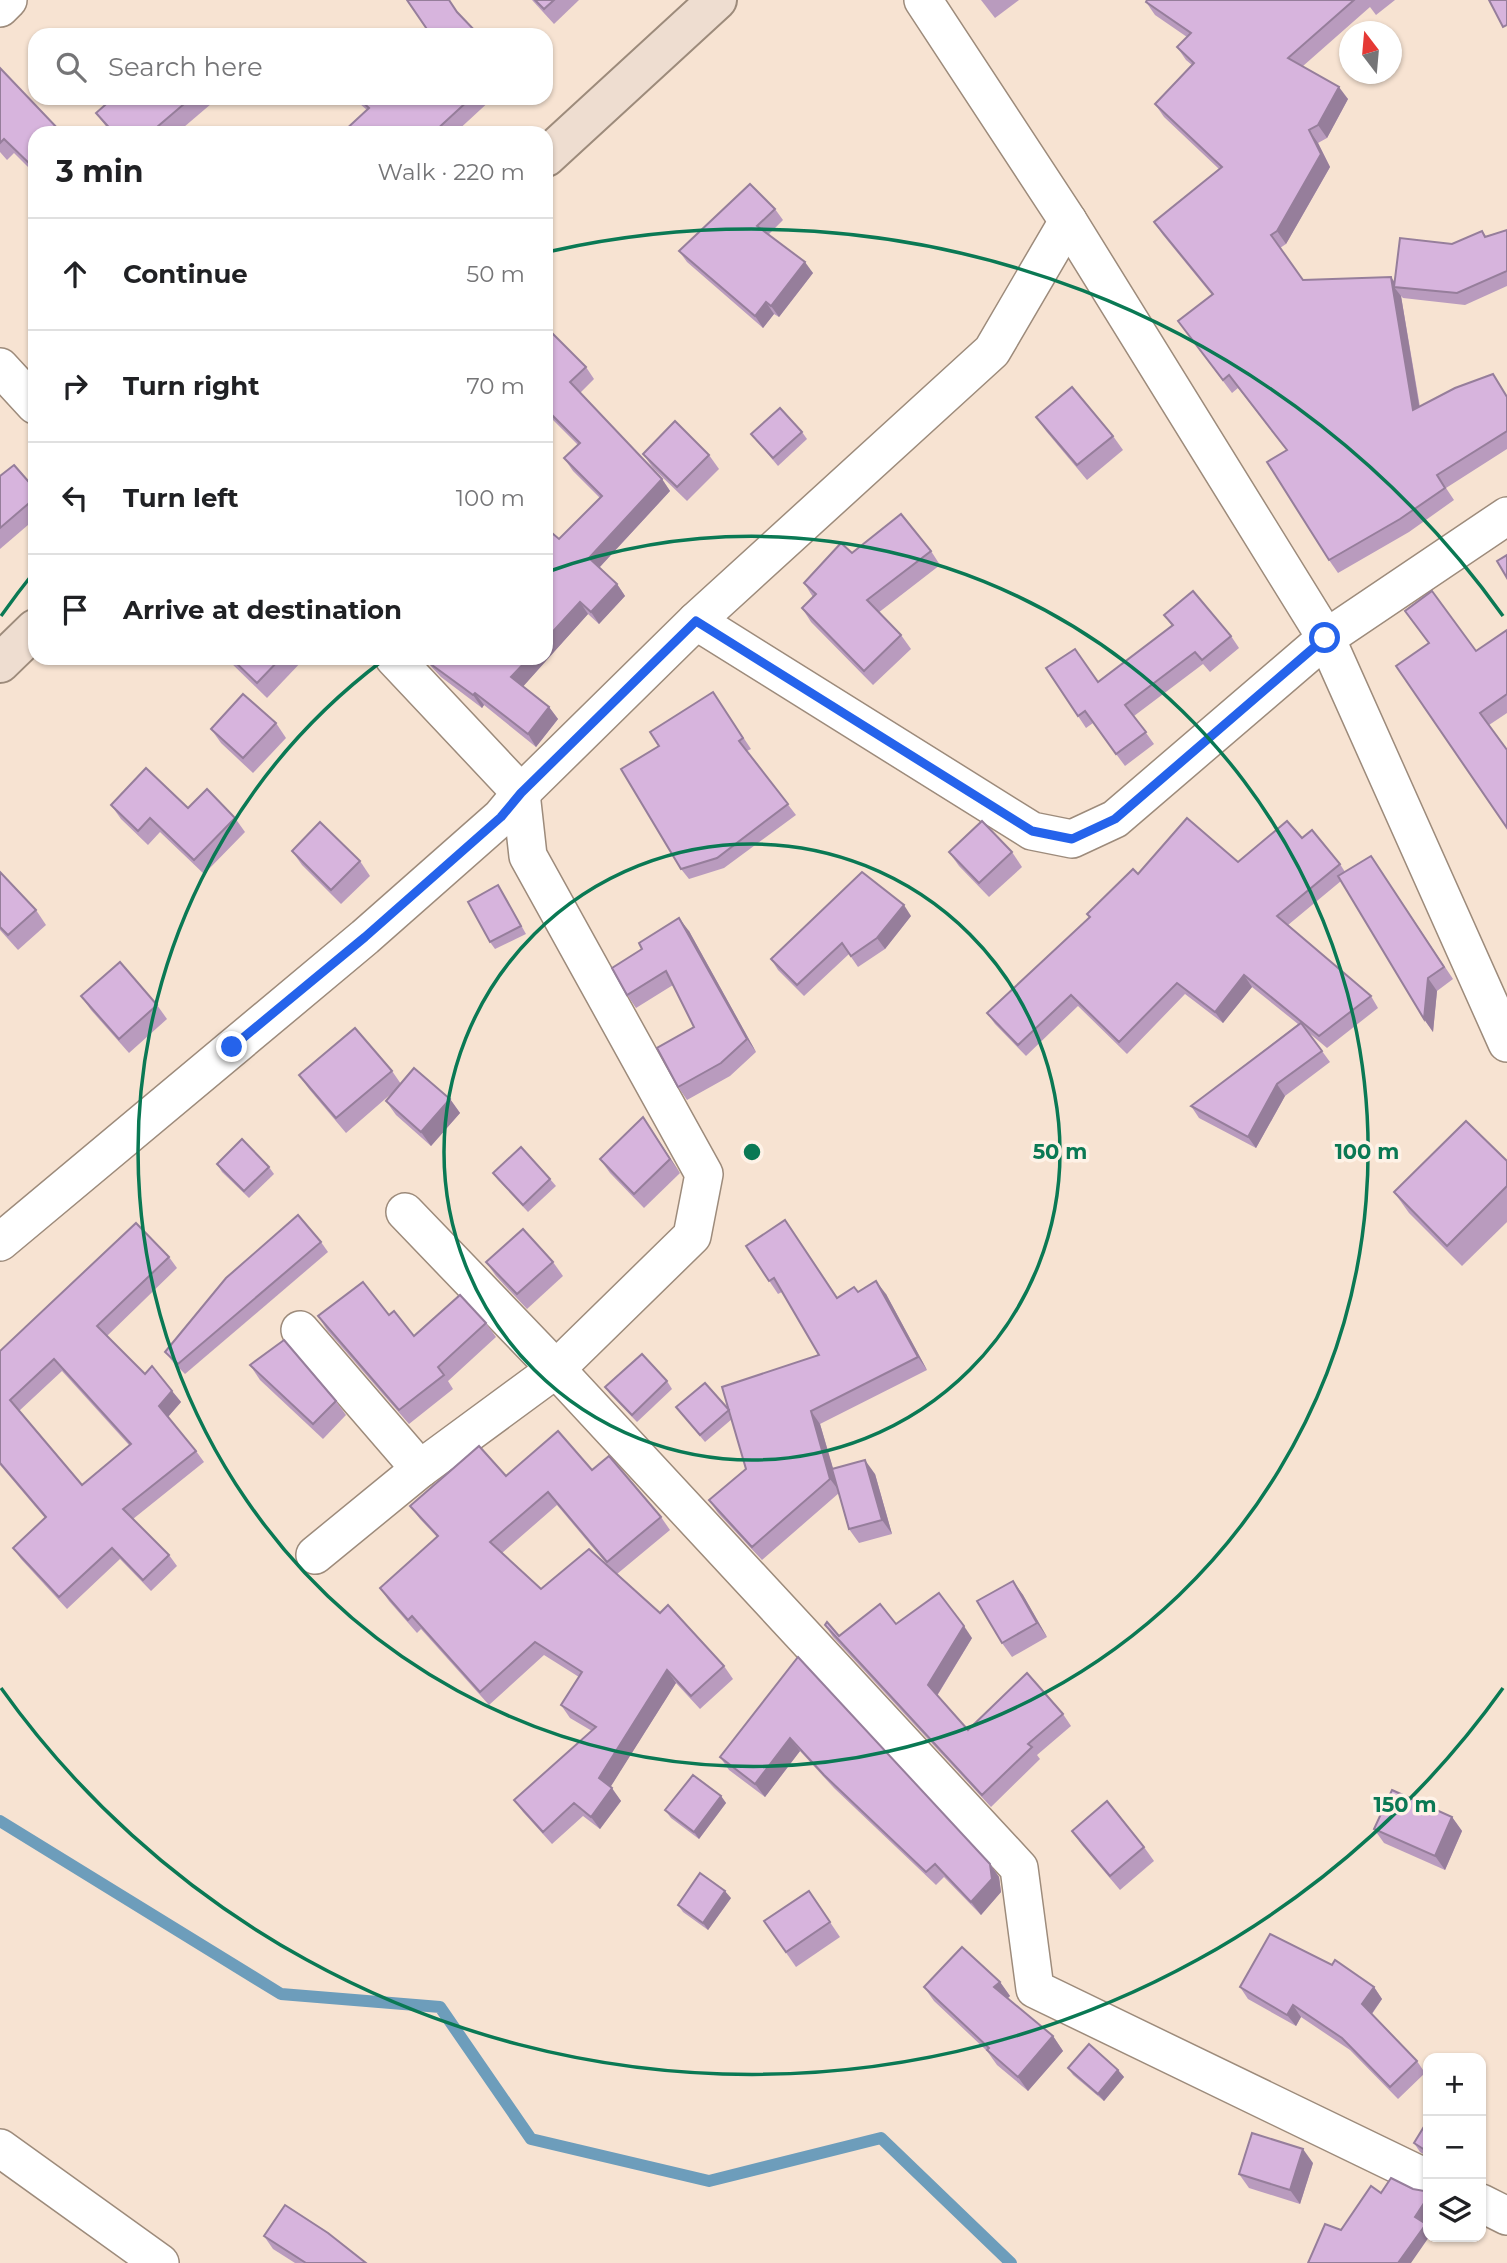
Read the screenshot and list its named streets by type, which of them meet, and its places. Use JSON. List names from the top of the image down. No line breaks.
{"north":"top","page":{"search":"Search here","heading":["3 min","Walk · 220 m"],"list":[["Continue","50 m"],["Turn right","70 m"],["Turn left","100 m"],"Arrive at destination"],"map_buttons":["+","−"]},"rings":["50 m","100 m","150 m"]}
